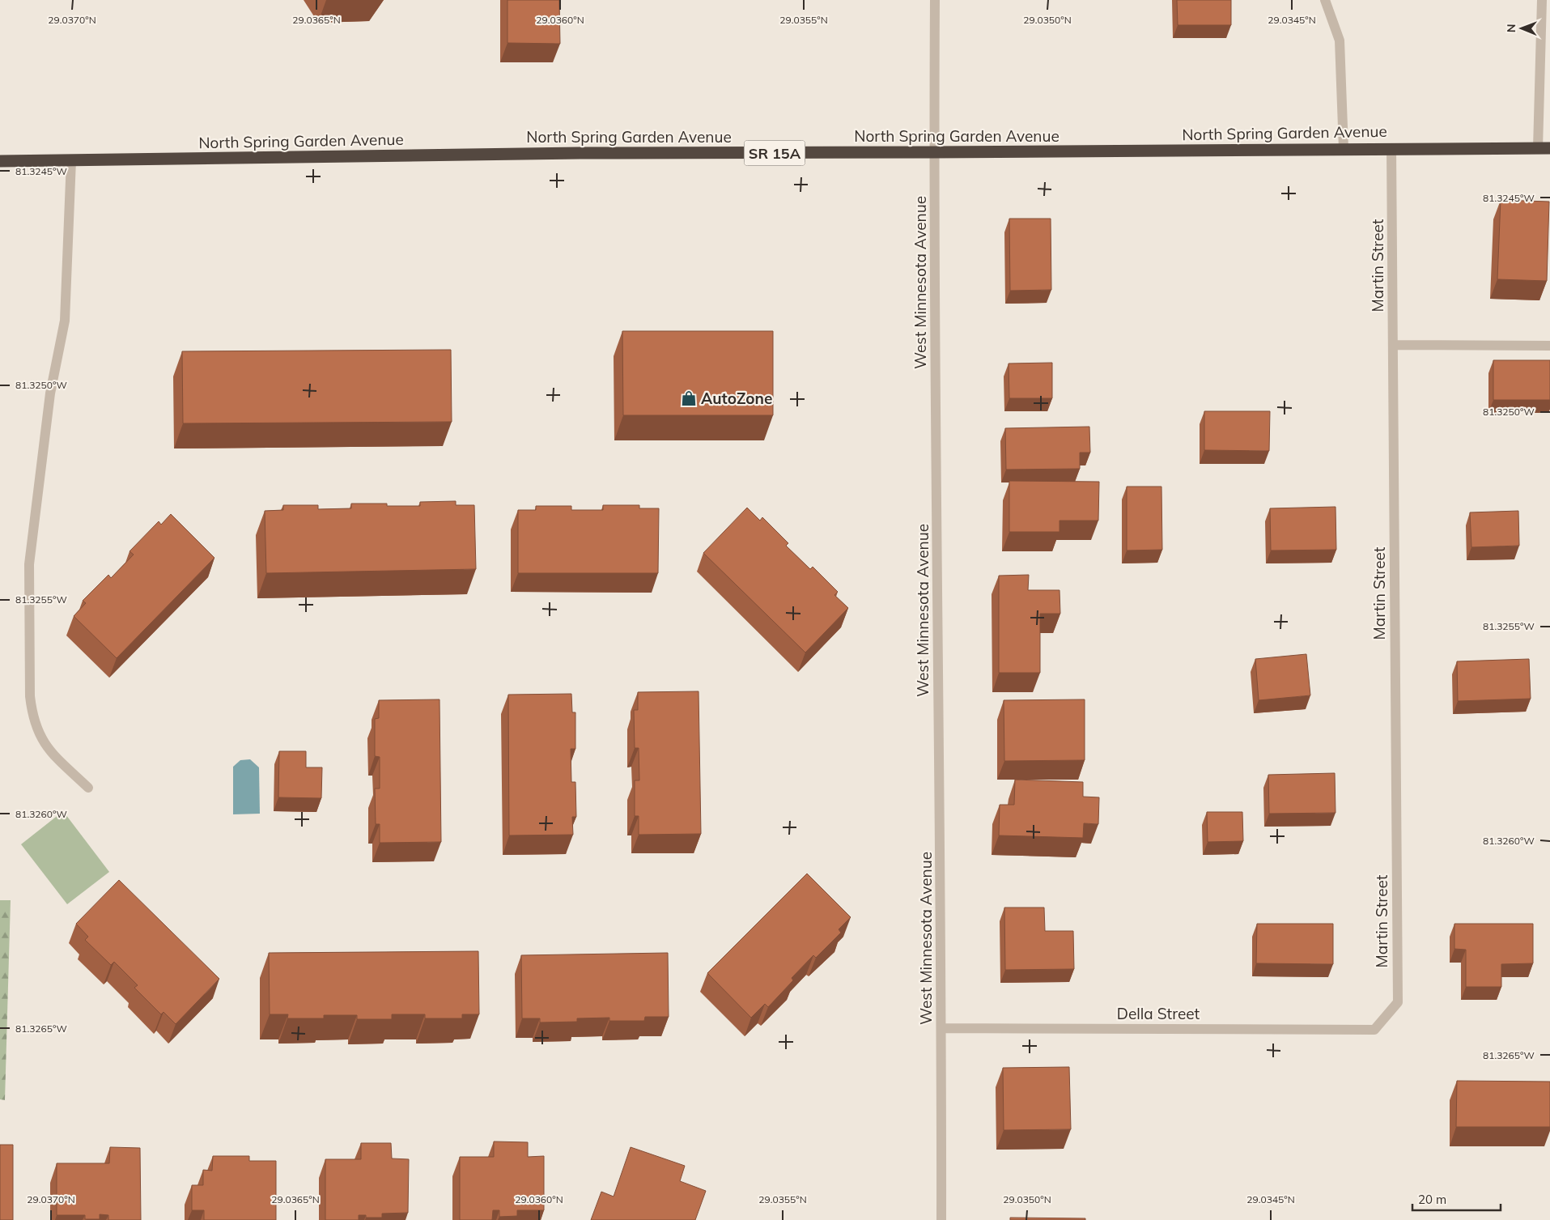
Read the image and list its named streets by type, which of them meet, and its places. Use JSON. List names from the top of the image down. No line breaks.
{"streets":{"highway":["North Spring Garden Avenue","SR 15A"],"street":["Martin Street","West Minnesota Avenue","Della Street"]},"crossings":[["North Spring Garden Avenue","Martin Street"],["North Spring Garden Avenue","West Minnesota Avenue"],["Martin Street","Della Street"],["West Minnesota Avenue","Della Street"]],"places":{"shop":["AutoZone"]},"scale_bar":"20 m","north":"left","coordinates":["29.0370°N","29.0365°N","29.0360°N","29.0355°N","29.0350°N","29.0345°N","81.3245°W","81.3250°W","81.3255°W","81.3260°W","81.3265°W"]}
